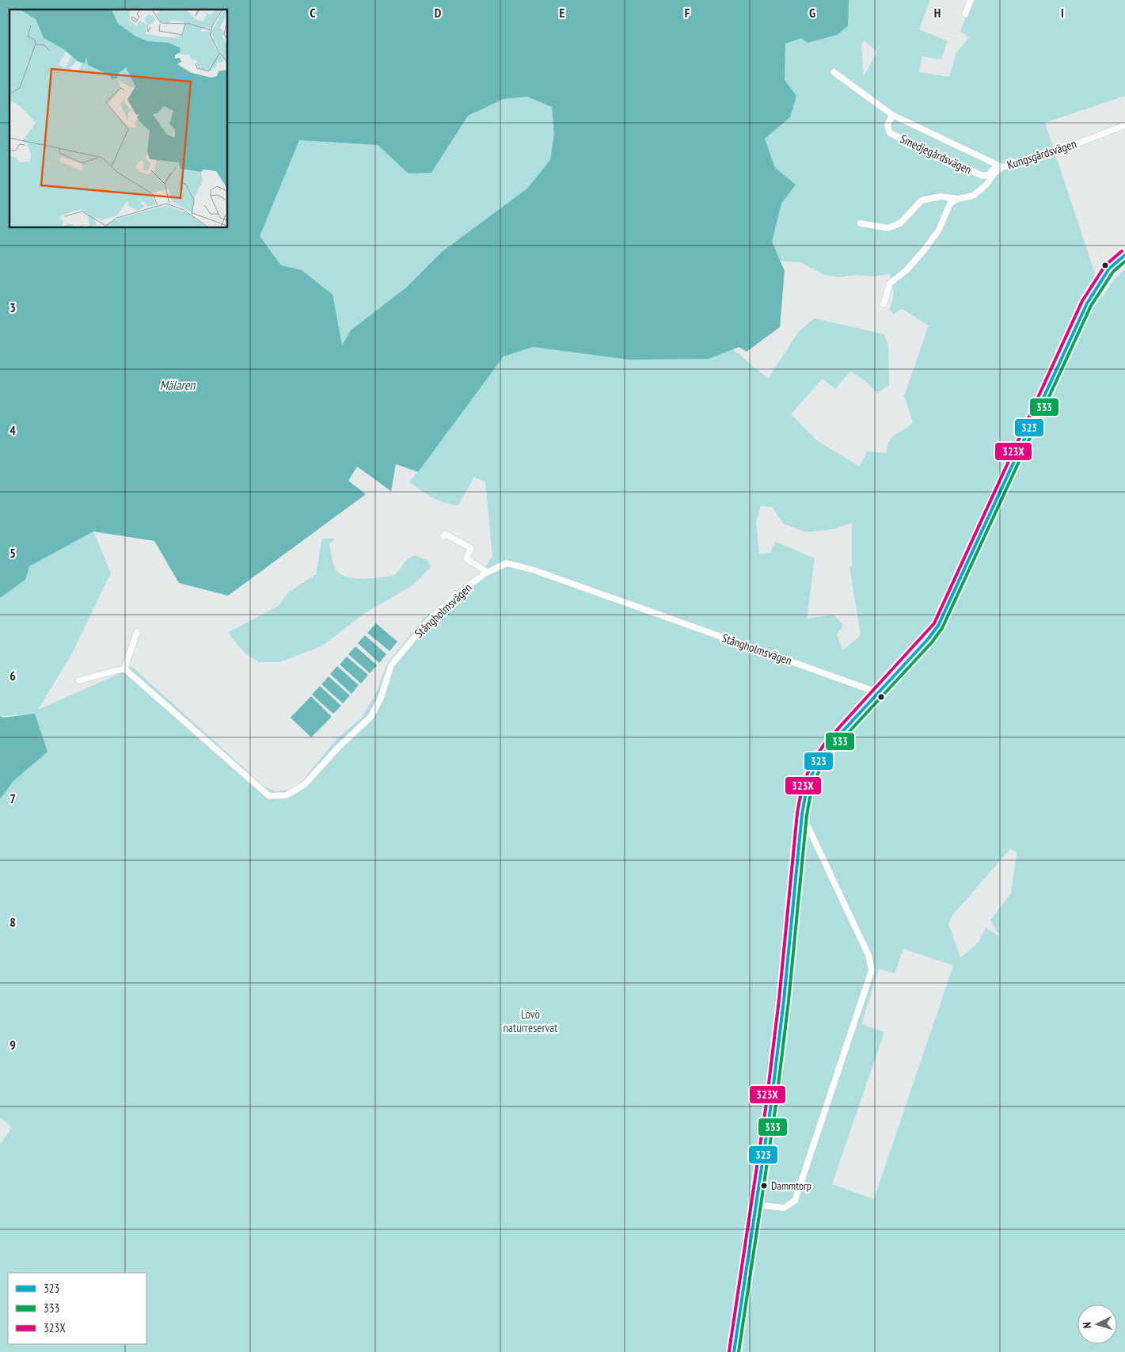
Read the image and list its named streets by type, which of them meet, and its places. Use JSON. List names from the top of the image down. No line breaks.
{"streets":{"street":["Smedjegårdsvägen","Kungsgårdsvägen","Stångholmsvägen"]},"crossings":[["Smedjegårdsvägen","Kungsgårdsvägen"]],"water":["Mälaren"],"parks":["Lovö naturreservat"],"places":["Dammtorp"],"lines":["transit line 323X","transit line 323","transit line 333"],"legend":["323","333","323X"],"north":"left","grid":{"columns":["C","D","E","F","G","H","I"],"rows":["3","4","5","6","7","8","9"]}}
